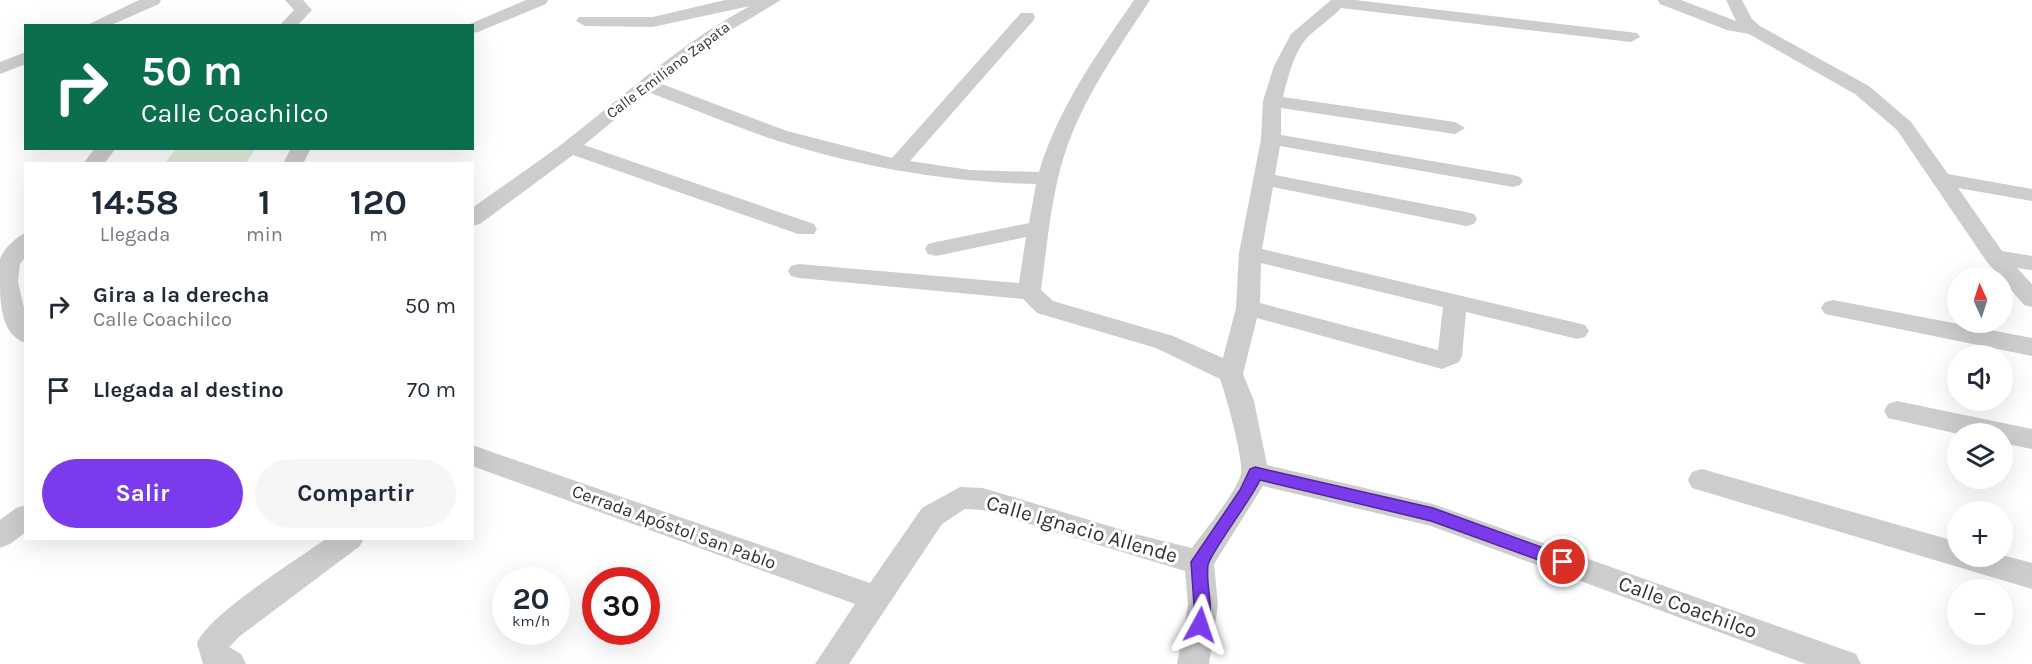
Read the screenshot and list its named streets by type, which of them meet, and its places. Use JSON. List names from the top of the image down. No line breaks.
{"streets":{"street":["Calle Emiliano Zapata","Cerrada Apóstol San Pablo","Calle Ignacio Allende","Calle Coachilco"]},"crossings":[["Cerrada Apóstol San Pablo","Calle Ignacio Allende"]],"north":"top","page":{"turn":["50 m","Calle Coachilco"],"eta":["14:58","Llegada","1","min","120","m"],"list":[{"name":"Gira a la derecha","note":"Calle Coachilco","value":"50 m"},{"name":"Llegada al destino","value":"70 m"}],"map_buttons":["+","−"],"buttons":["Salir","Compartir"],"speed":"20 km/h","limit":"30"}}
